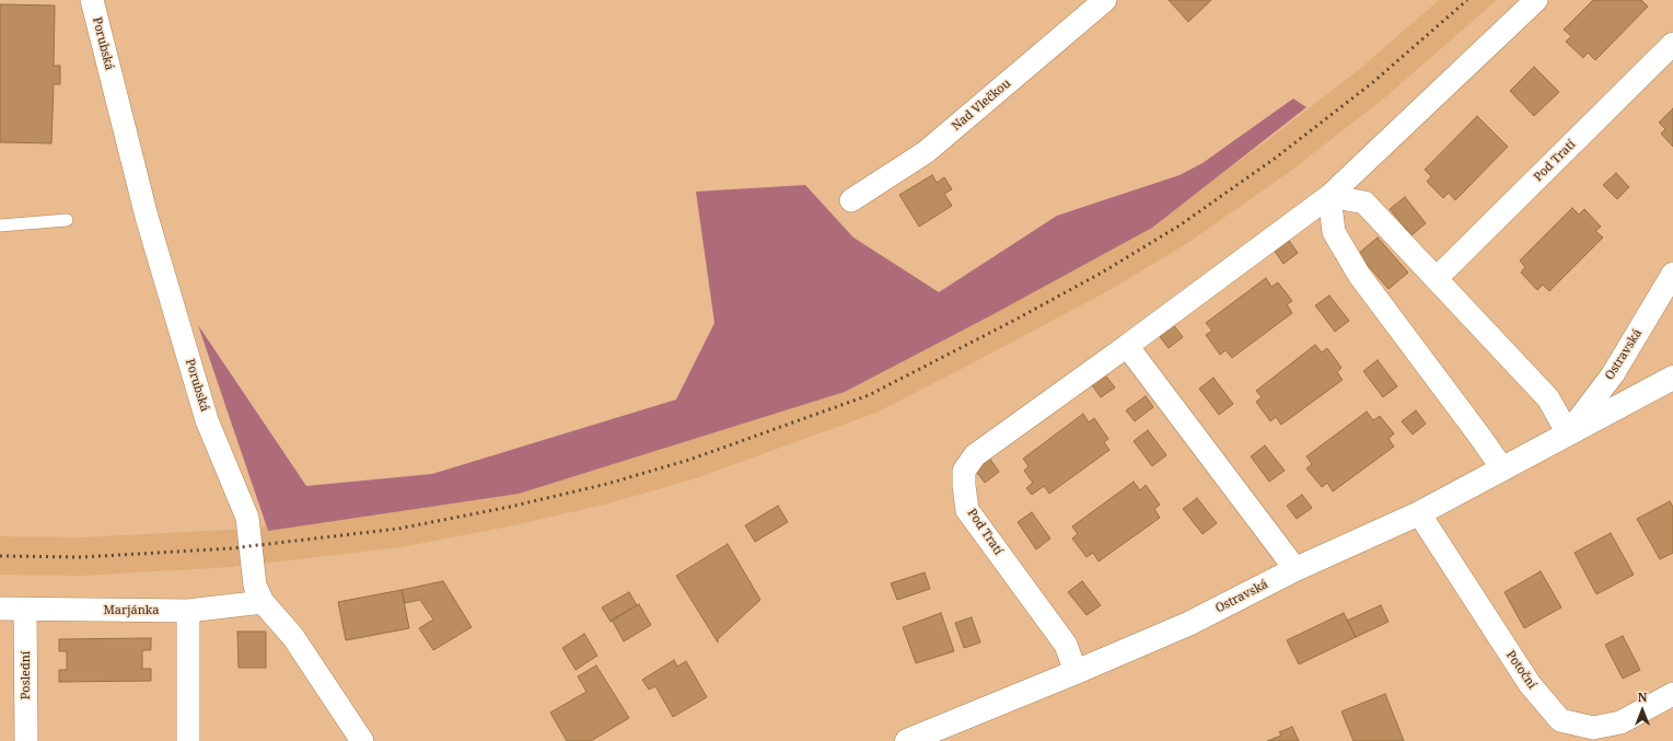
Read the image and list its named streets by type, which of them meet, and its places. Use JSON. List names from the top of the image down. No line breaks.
{"streets":{"main road":["Ostravská"],"street":["Porubská","Nad Vlečkou","Pod Tratí","Marjánka","Potoční","Poslední"]},"crossings":[["Porubská","Marjánka"],["Pod Tratí","Ostravská"],["Ostravská","Potoční"],["Marjánka","Poslední"]],"north":"top"}
